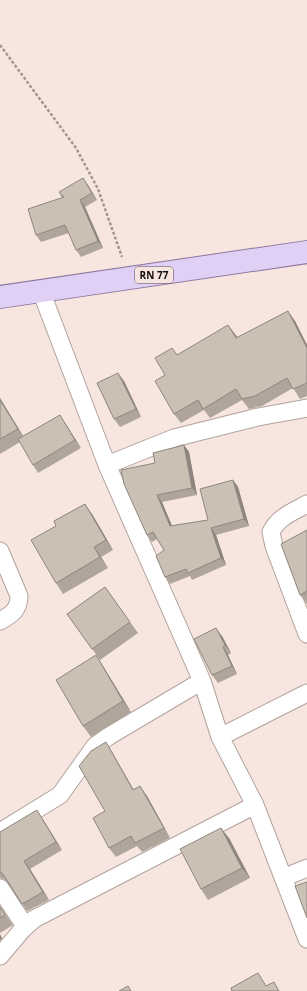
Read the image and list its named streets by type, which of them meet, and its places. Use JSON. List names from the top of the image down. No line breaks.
{"streets":{"main road":["RN 77"]}}
